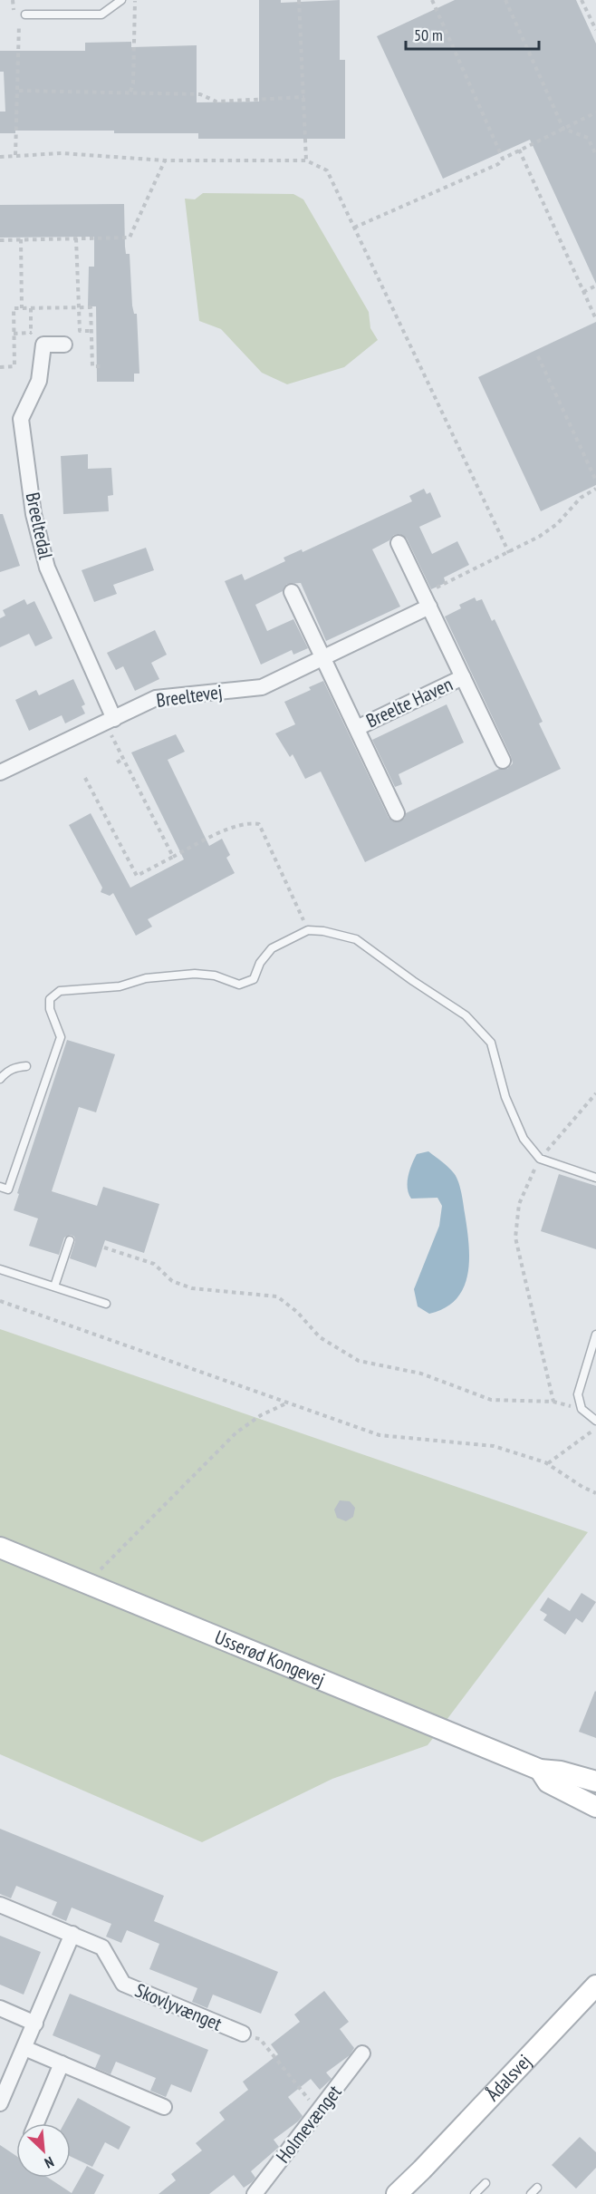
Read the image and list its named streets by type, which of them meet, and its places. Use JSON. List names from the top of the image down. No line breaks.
{"streets":{"main road":["Usserød Kongevej","Ådalsvej"],"street":["Breeltedal","Breeltevej","Breelte Haven","Skovlyvænget","Holmevænget"]},"crossings":[["Breeltedal","Breeltevej"],["Breeltevej","Breelte Haven"]],"scale_bar":"50 m","north":"bottom right"}
